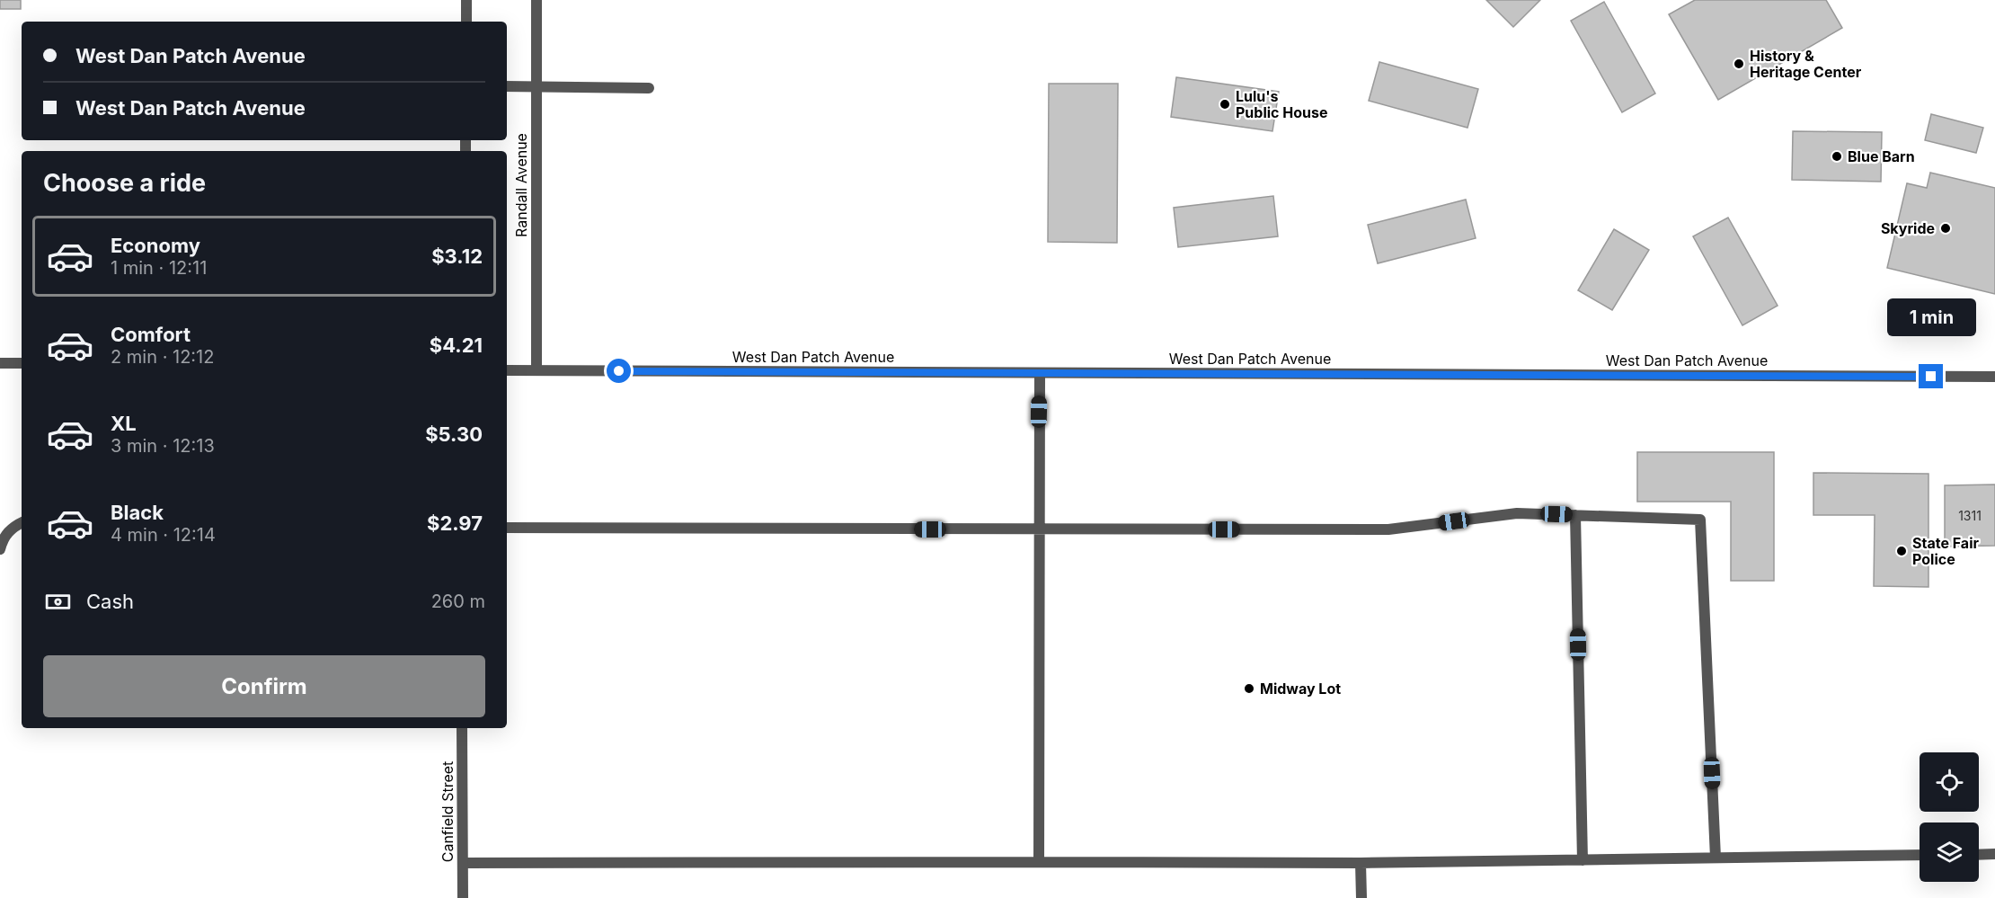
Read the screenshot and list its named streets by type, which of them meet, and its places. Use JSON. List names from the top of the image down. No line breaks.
{"streets":{"street":["Randall Avenue","West Dan Patch Avenue","Canfield Street"]},"crossings":[["Randall Avenue","West Dan Patch Avenue"]],"places":["History & Heritage Center","Lulu's Public House","Blue Barn","Skyride","State Fair Police","Midway Lot"],"house_numbers":["1311"],"page":{"banner":["West Dan Patch Avenue","West Dan Patch Avenue"],"heading":"Choose a ride","list":[{"name":"Economy","note":"1 min · 12:11","value":"$3.12"},{"name":"Comfort","note":"2 min · 12:12","value":"$4.21"},{"name":"XL","note":"3 min · 12:13","value":"$5.30"},{"name":"Black","note":"4 min · 12:14","value":"$2.97"}],"bubble":"1 min","pay":["Cash","260 m"],"buttons":"Confirm"}}
